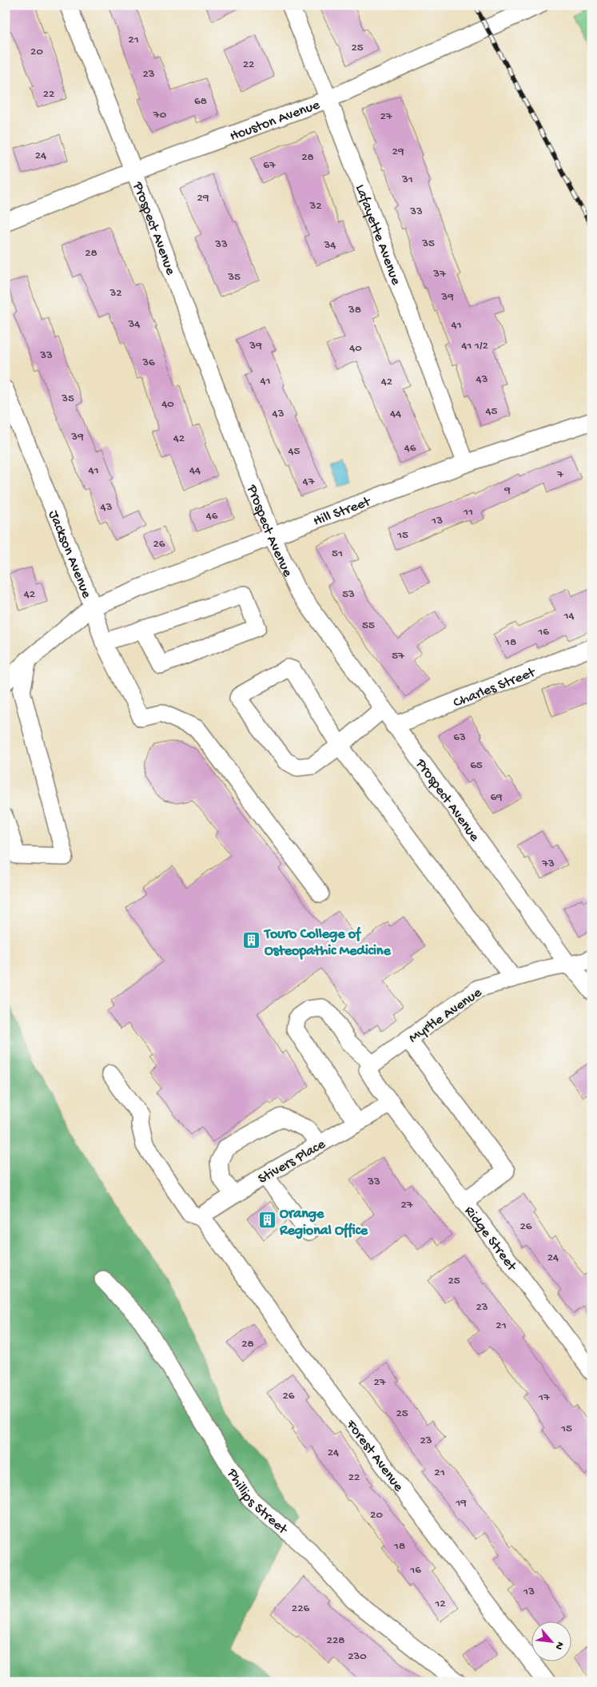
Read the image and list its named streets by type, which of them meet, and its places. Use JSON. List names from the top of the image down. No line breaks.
{"streets":{"street":["Houston Avenue","Prospect Avenue","Lafayette Avenue","Hill Street","Jackson Avenue","Charles Street","Myrtle Avenue","Stivers Place","Ridge Street","Forest Avenue","Phillips Street"]},"crossings":[["Houston Avenue","Prospect Avenue"],["Houston Avenue","Lafayette Avenue"],["Prospect Avenue","Hill Street"],["Prospect Avenue","Charles Street"],["Prospect Avenue","Myrtle Avenue"],["Lafayette Avenue","Hill Street"],["Hill Street","Jackson Avenue"],["Stivers Place","Ridge Street"],["Stivers Place","Forest Avenue"]],"places":{"building":["Touro College of Osteopathic Medicine","Orange Regional Office"]},"house_numbers":["21","25","20","22","23","22","68","70","27","29","24","28","67","31","29","32","33","35","33","34","28","37","35","32","39","38","34","41","39","41 1/2","40","33","36","43","41","42","35","40","45","43","44","39","42","46","45","41","44","7","47","9","43","11","46","13","15","26","51","42","53","14","55","16","18","57","63","65","69","73","33","27","26","24","25","23","21","28","27","26","17","25","15","23","24","21","22","19","20","18","16","13","12","226","228","230"],"north":"bottom right"}
